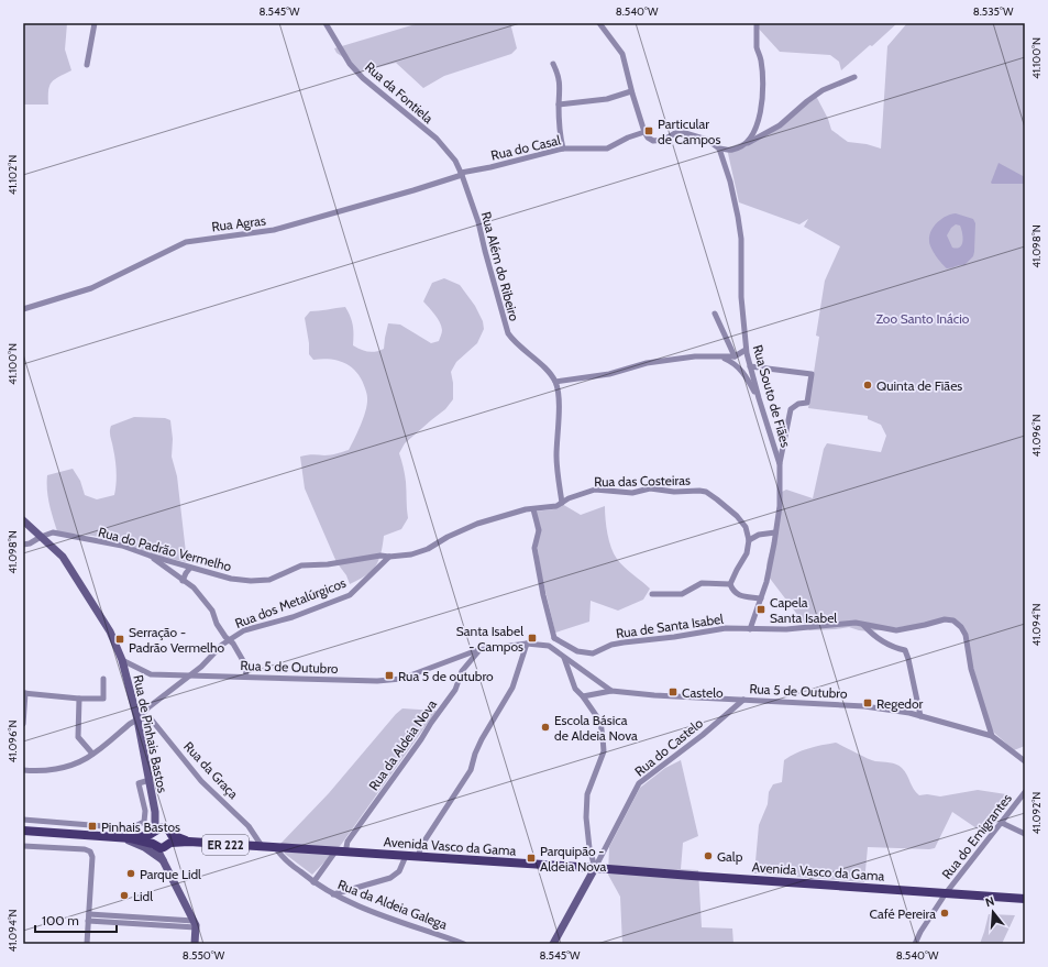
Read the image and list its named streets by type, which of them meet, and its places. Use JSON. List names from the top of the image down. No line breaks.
{"streets":{"main road":["ER 222","Avenida Vasco da Gama"],"street":["Rua da Fontiela","Rua do Casal","Rua Agras","Rua Além do Ribeiro","Rua Souto de Fiães","Rua das Costeiras","Rua do Padrão Vermelho","Rua dos Metalúrgicos","Rua de Santa Isabel","Rua 5 de Outubro","Rua de Pinhais Bastos","Rua da Aldeia Nova","Rua do Castelo","Rua da Graça","Rua do Emigrantes","Rua da Aldeia Galega"]},"crossings":[["Rua da Fontiela","Rua do Casal"],["Rua da Fontiela","Rua Agras"],["Rua da Fontiela","Rua Além do Ribeiro"],["Rua do Casal","Rua Agras"],["Rua do Casal","Rua Além do Ribeiro"],["Rua Agras","Rua Além do Ribeiro"],["Rua Souto de Fiães","Rua de Santa Isabel"],["Rua das Costeiras","Rua do Padrão Vermelho"],["Rua do Padrão Vermelho","Rua dos Metalúrgicos"],["Rua dos Metalúrgicos","Rua 5 de Outubro"],["Rua dos Metalúrgicos","Rua de Pinhais Bastos"],["Rua dos Metalúrgicos","Rua da Graça"],["Rua de Santa Isabel","Rua 5 de Outubro"],["Rua 5 de Outubro","Rua de Pinhais Bastos"],["Rua 5 de Outubro","Rua da Aldeia Nova"],["Rua 5 de Outubro","Rua do Castelo"],["Rua de Pinhais Bastos","Rua da Graça"],["Rua de Pinhais Bastos","Avenida Vasco da Gama"],["Rua da Aldeia Nova","Avenida Vasco da Gama"],["Rua do Castelo","Avenida Vasco da Gama"],["Rua da Graça","Avenida Vasco da Gama"],["Rua do Emigrantes","Avenida Vasco da Gama"],["Avenida Vasco da Gama","Rua da Aldeia Galega"]],"parks":["Zoo Santo Inácio"],"places":{"transit":["Particular de Campos","Capela Santa Isabel","Santa Isabel - Campos","Serração - Padrão Vermelho","Rua 5 de outubro","Castelo","Regedor","Pinhais Bastos","Parquipão - Aldeia Nova"],"other":["Quinta de Fiães","Escola Básica de Aldeia Nova","Galp","Parque Lidl","Lidl","Café Pereira"]},"scale_bar":"100 m","north":"top","coordinates":["8.545°W","8.540°W","8.535°W","41.100°N","41.102°N","41.098°N","41.096°N","41.094°N","41.092°N","8.550°W"]}
